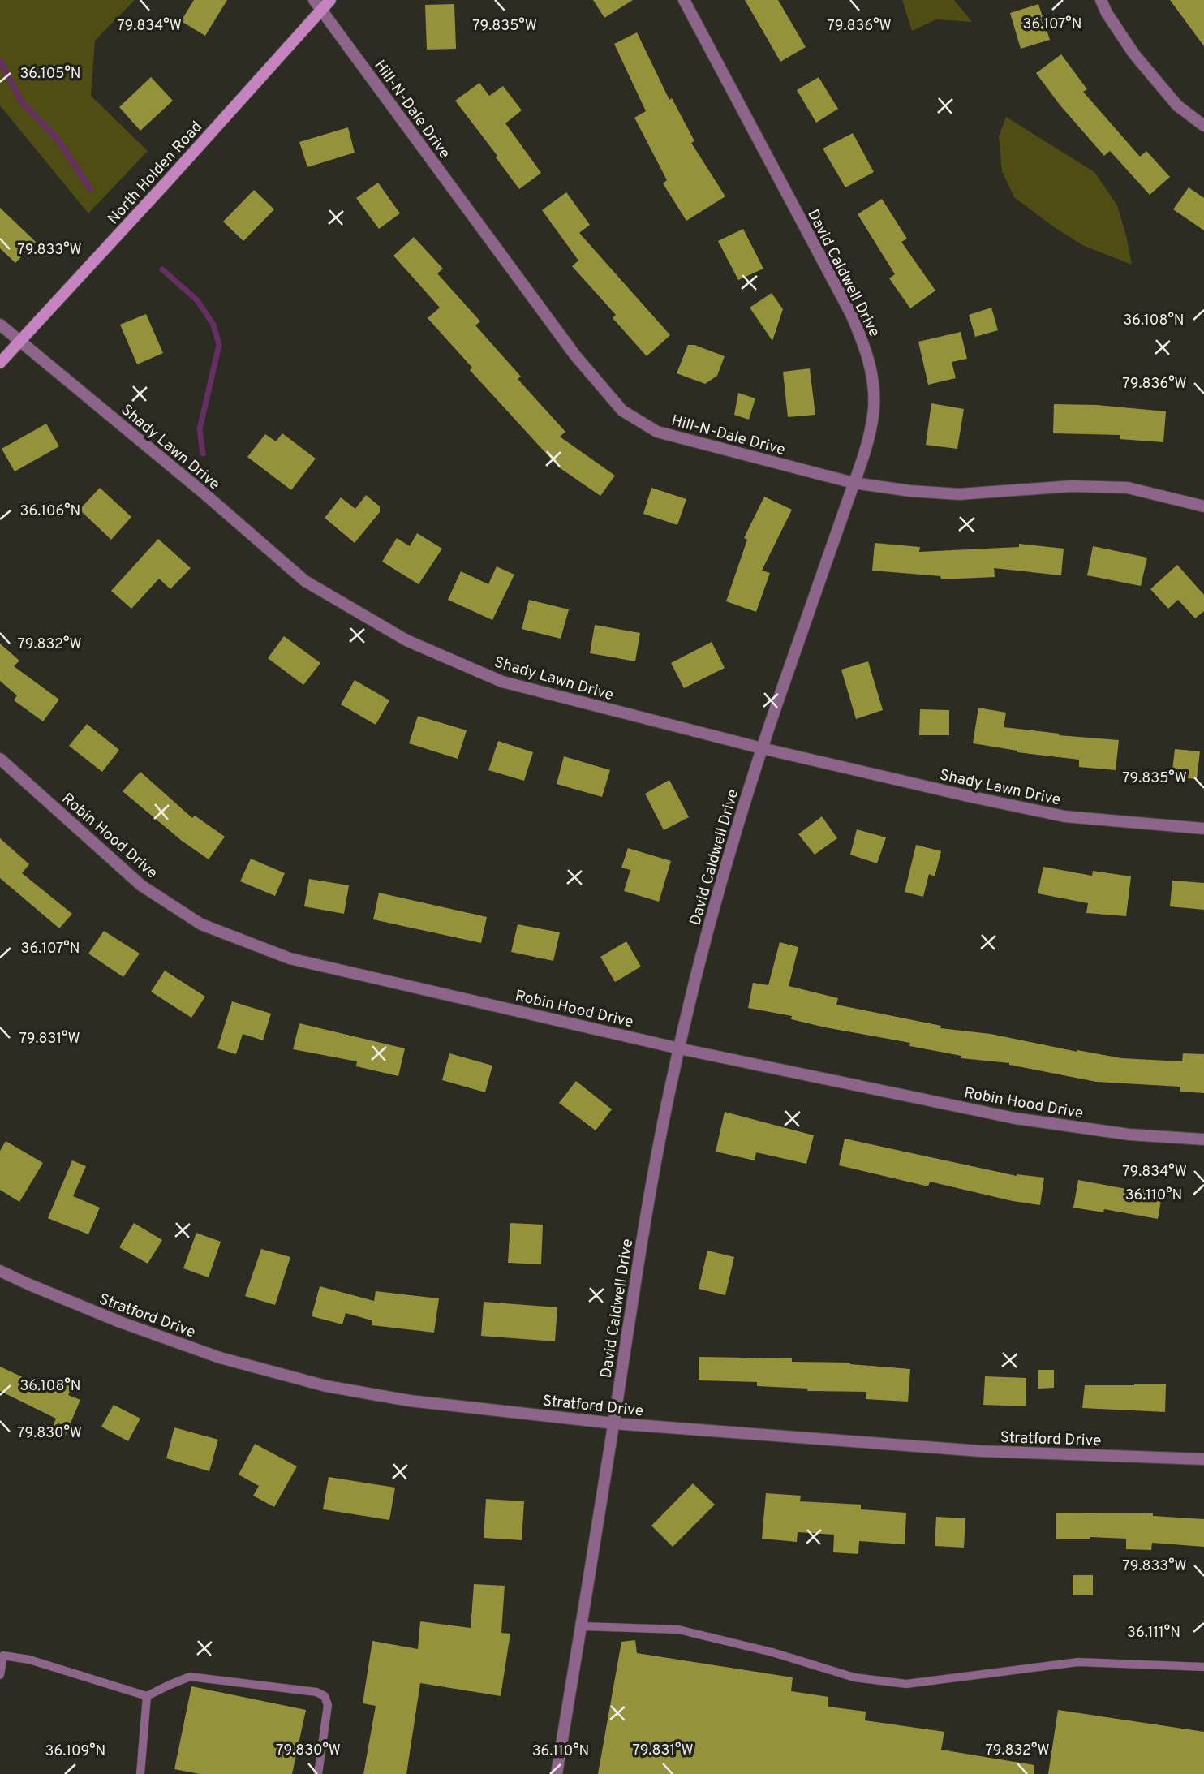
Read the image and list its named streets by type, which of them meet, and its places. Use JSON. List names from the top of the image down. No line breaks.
{"streets":{"main road":["North Holden Road"],"street":["Hill-N-Dale Drive","David Caldwell Drive","Shady Lawn Drive","Robin Hood Drive","Stratford Drive"]},"crossings":[["Hill-N-Dale Drive","North Holden Road"],["Hill-N-Dale Drive","David Caldwell Drive"],["North Holden Road","Shady Lawn Drive"],["David Caldwell Drive","Shady Lawn Drive"],["David Caldwell Drive","Robin Hood Drive"],["David Caldwell Drive","Stratford Drive"]],"coordinates":["36.107°N","79.834°W","79.835°W","79.836°W","36.105°N","79.833°W","36.108°N","36.106°N","79.832°W","79.831°W","36.110°N","79.830°W","36.111°N","36.109°N"]}
